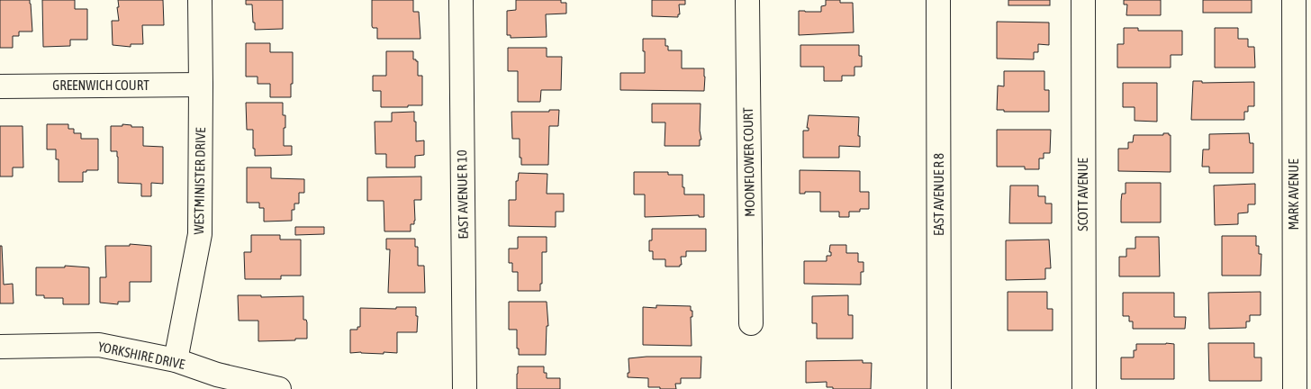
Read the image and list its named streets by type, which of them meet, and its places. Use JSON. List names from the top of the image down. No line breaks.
{"streets":{"street":["GREENWICH COURT","MOONFLOWER COURT","WESTMINISTER DRIVE","EAST AVENUE R 10","EAST AVENUE R 8","SCOTT AVENUE","MARK AVENUE","YORKSHIRE DRIVE"]},"crossings":[["GREENWICH COURT","WESTMINISTER DRIVE"],["WESTMINISTER DRIVE","YORKSHIRE DRIVE"]]}
